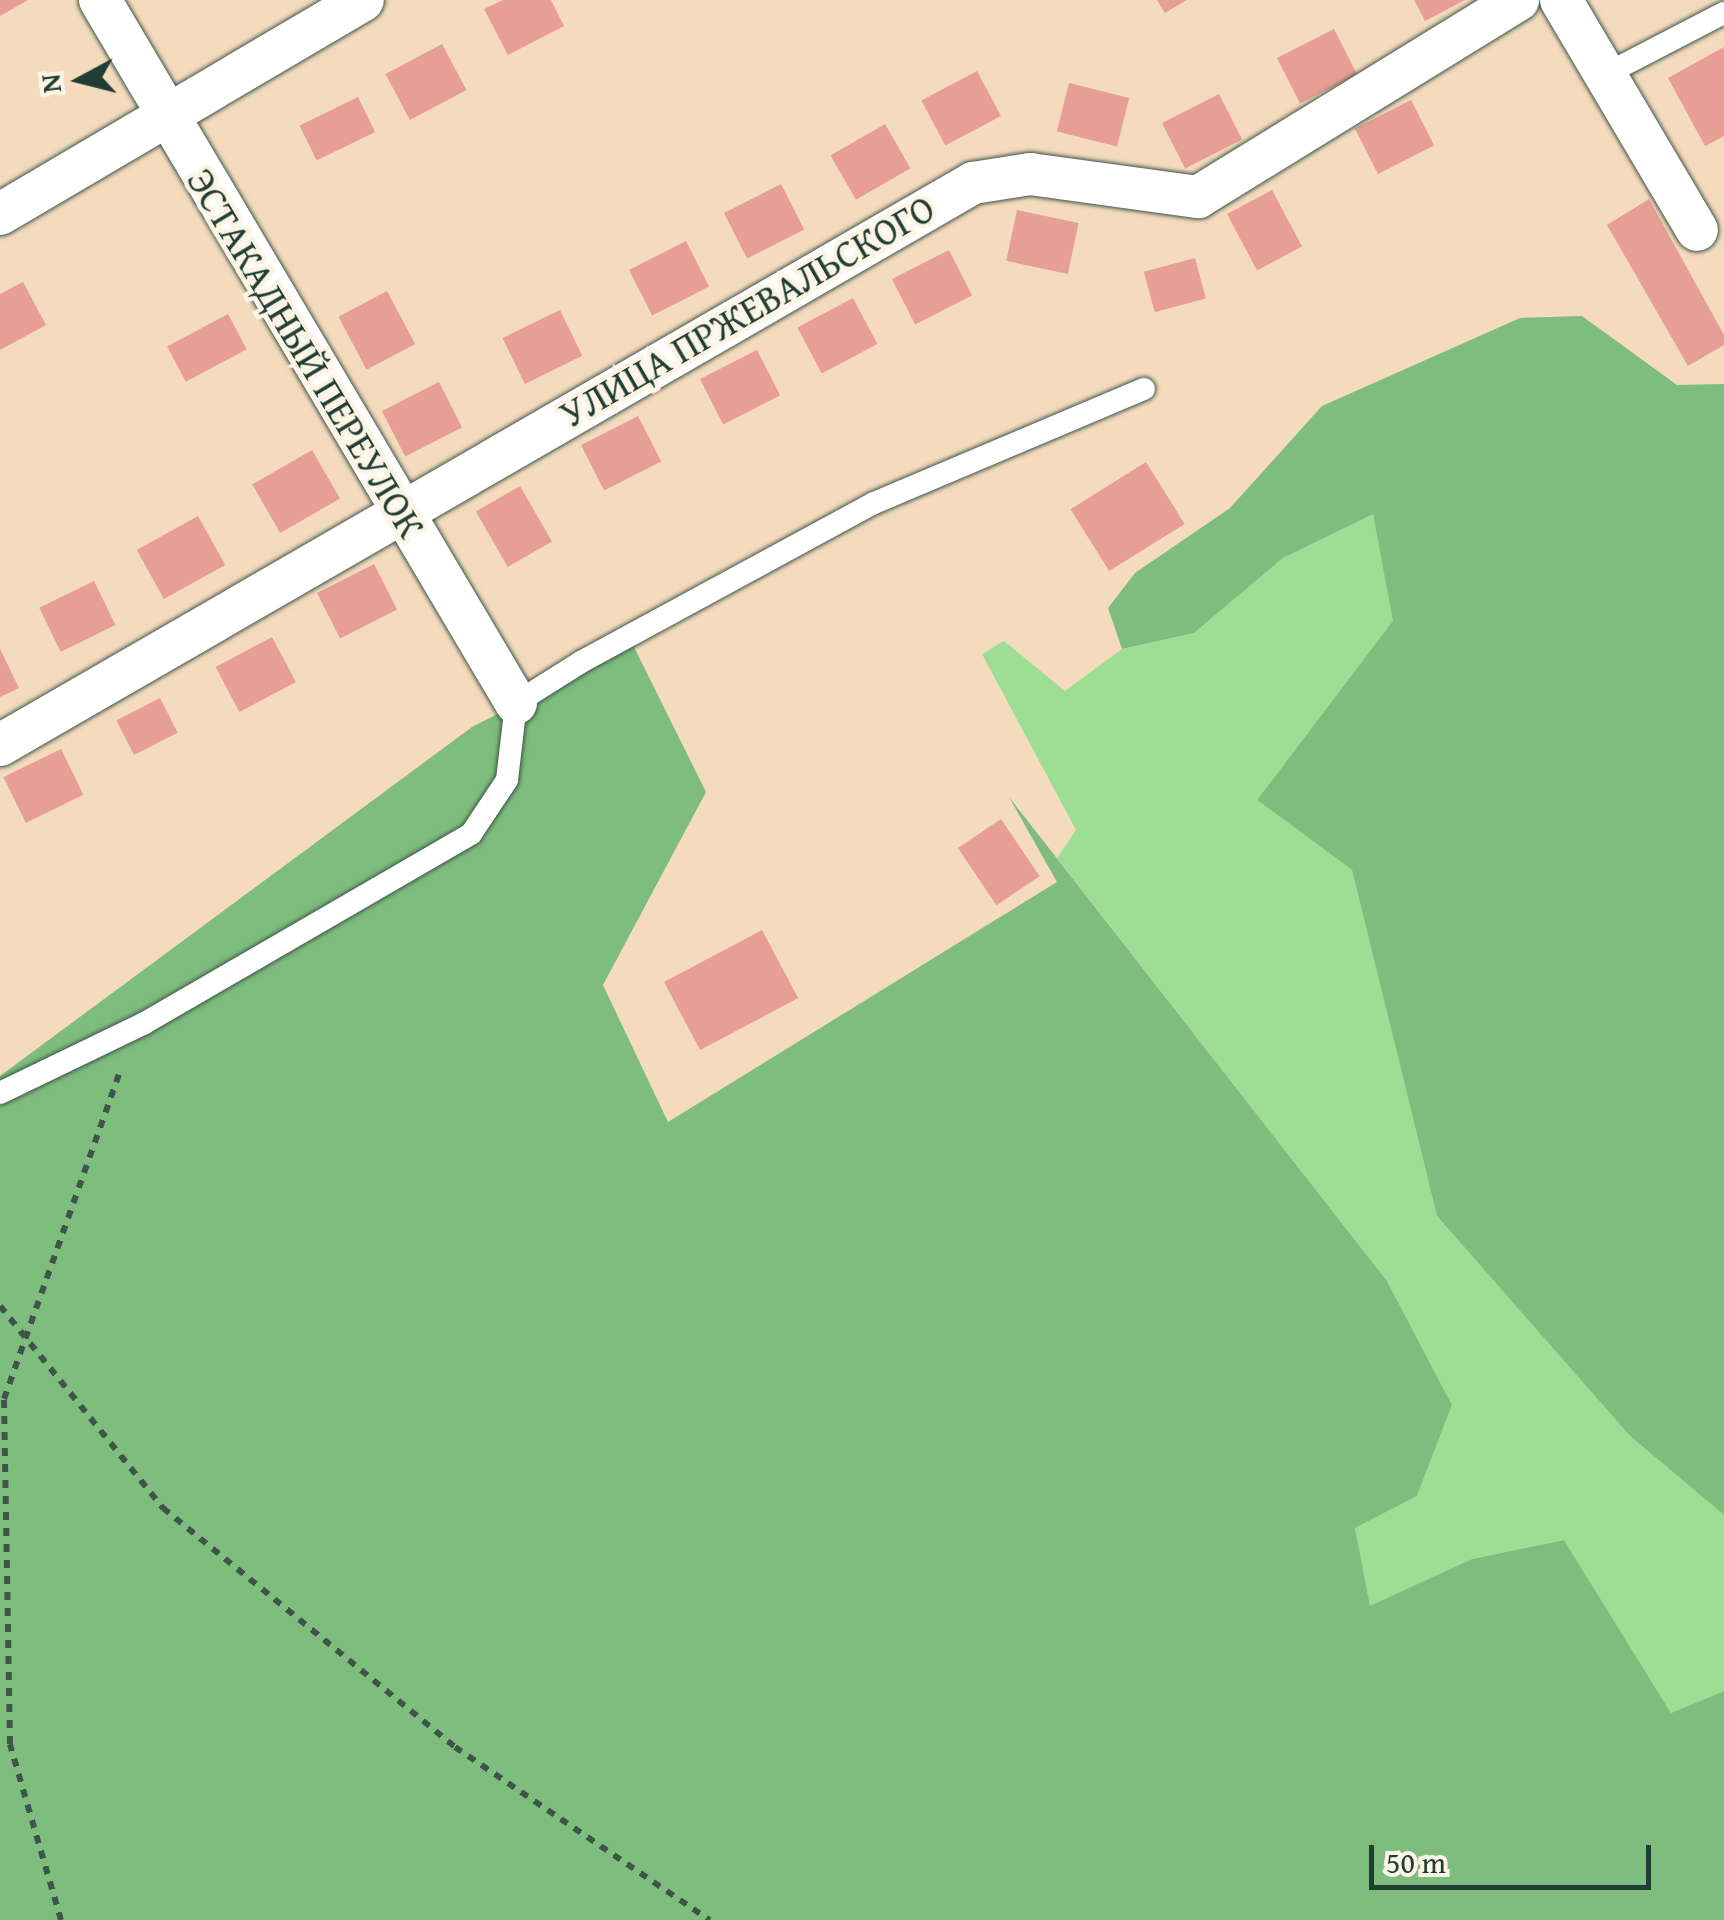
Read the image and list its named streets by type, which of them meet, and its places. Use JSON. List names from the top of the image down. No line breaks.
{"streets":{"street":["УЛИЦА ПРЖЕВАЛЬСКОГО","ЭСТАКАДНЫЙ ПЕРЕУЛОК"]},"crossings":[["УЛИЦА ПРЖЕВАЛЬСКОГО","ЭСТАКАДНЫЙ ПЕРЕУЛОК"]],"scale_bar":"50 m","north":"left"}
